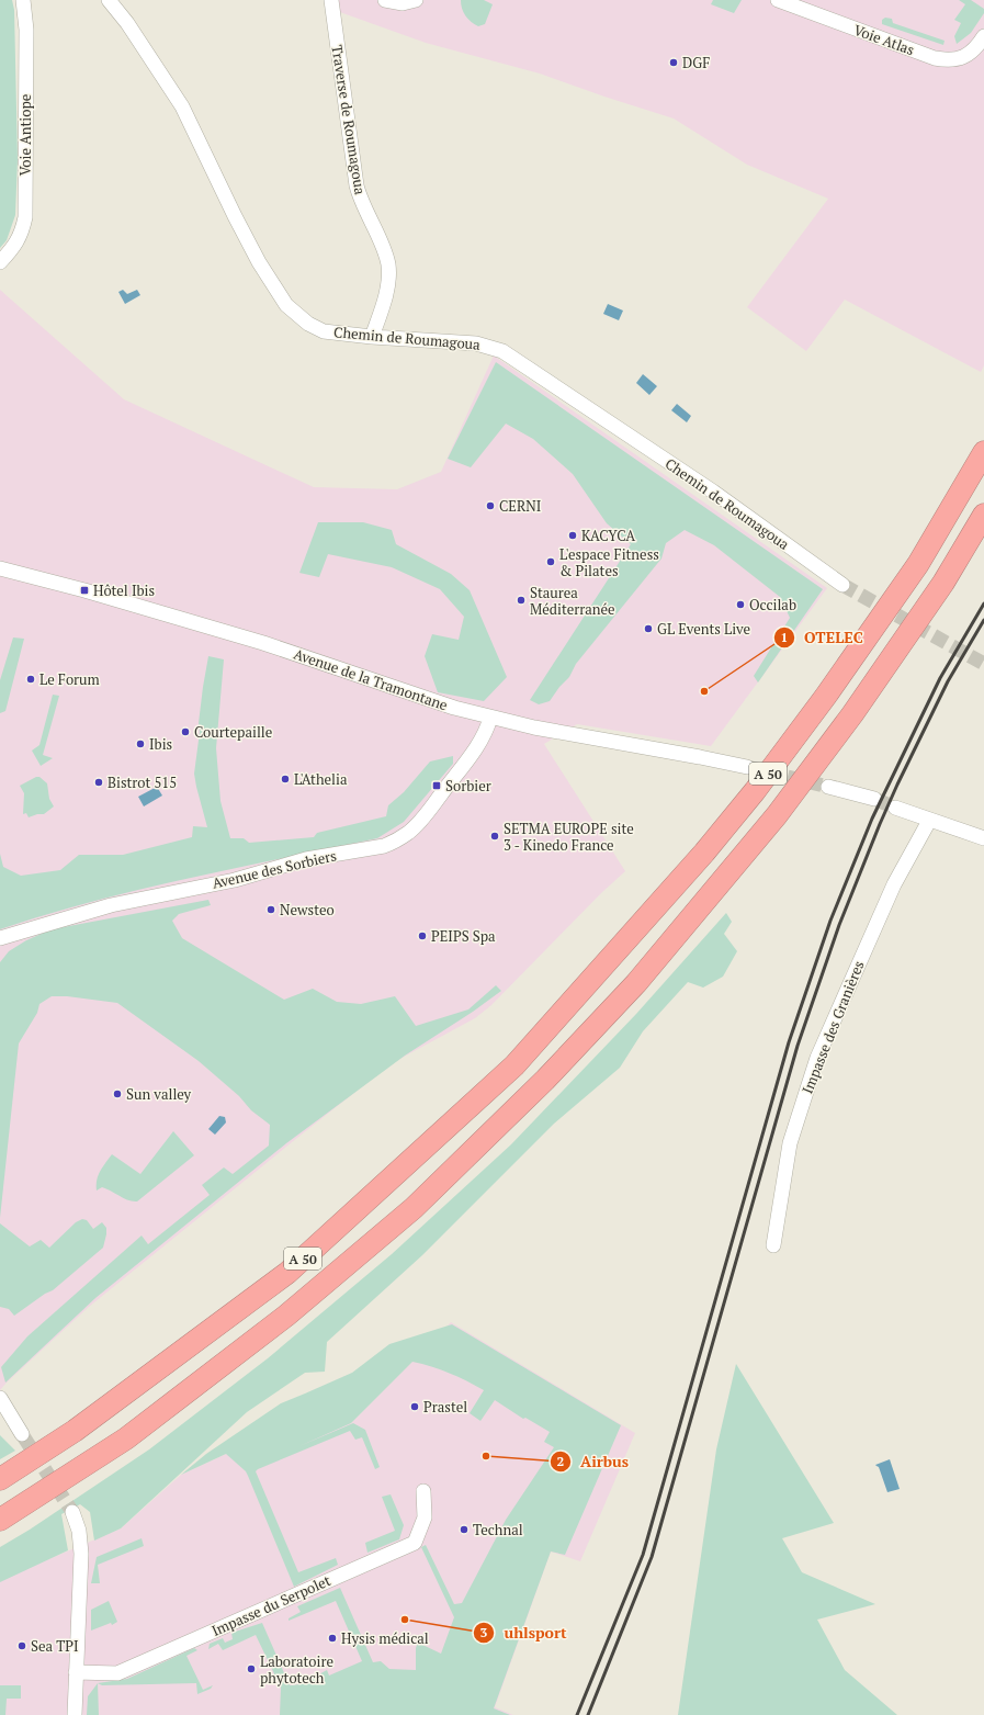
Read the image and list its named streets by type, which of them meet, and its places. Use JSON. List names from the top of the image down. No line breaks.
{"streets":{"highway":["A 50"],"street":["Voie Atlas","Traverse de Roumagoua","Voie Antiope","Chemin de Roumagoua","Avenue de la Tramontane","Avenue des Sorbiers","Impasse des Granières","Impasse du Serpolet"]},"crossings":[["Traverse de Roumagoua","Chemin de Roumagoua"],["Avenue de la Tramontane","Avenue des Sorbiers"]],"places":{"other":["DGF","CERNI","KACYCA","L'espace Fitness & Pilates","Staurea Méditerranée","Occilab","GL Events Live","Le Forum","OTELEC","Courtepaille","Ibis","L'Athelia","Bistrot 515","SETMA EUROPE site 3 - Kinedo France","Newsteo","PEIPS Spa","Sun valley","Prastel","Airbus","Technal","uhlsport","Hysis médical","Sea TPI","Laboratoire phytotech"],"transit":["Hôtel Ibis","Sorbier"]}}
